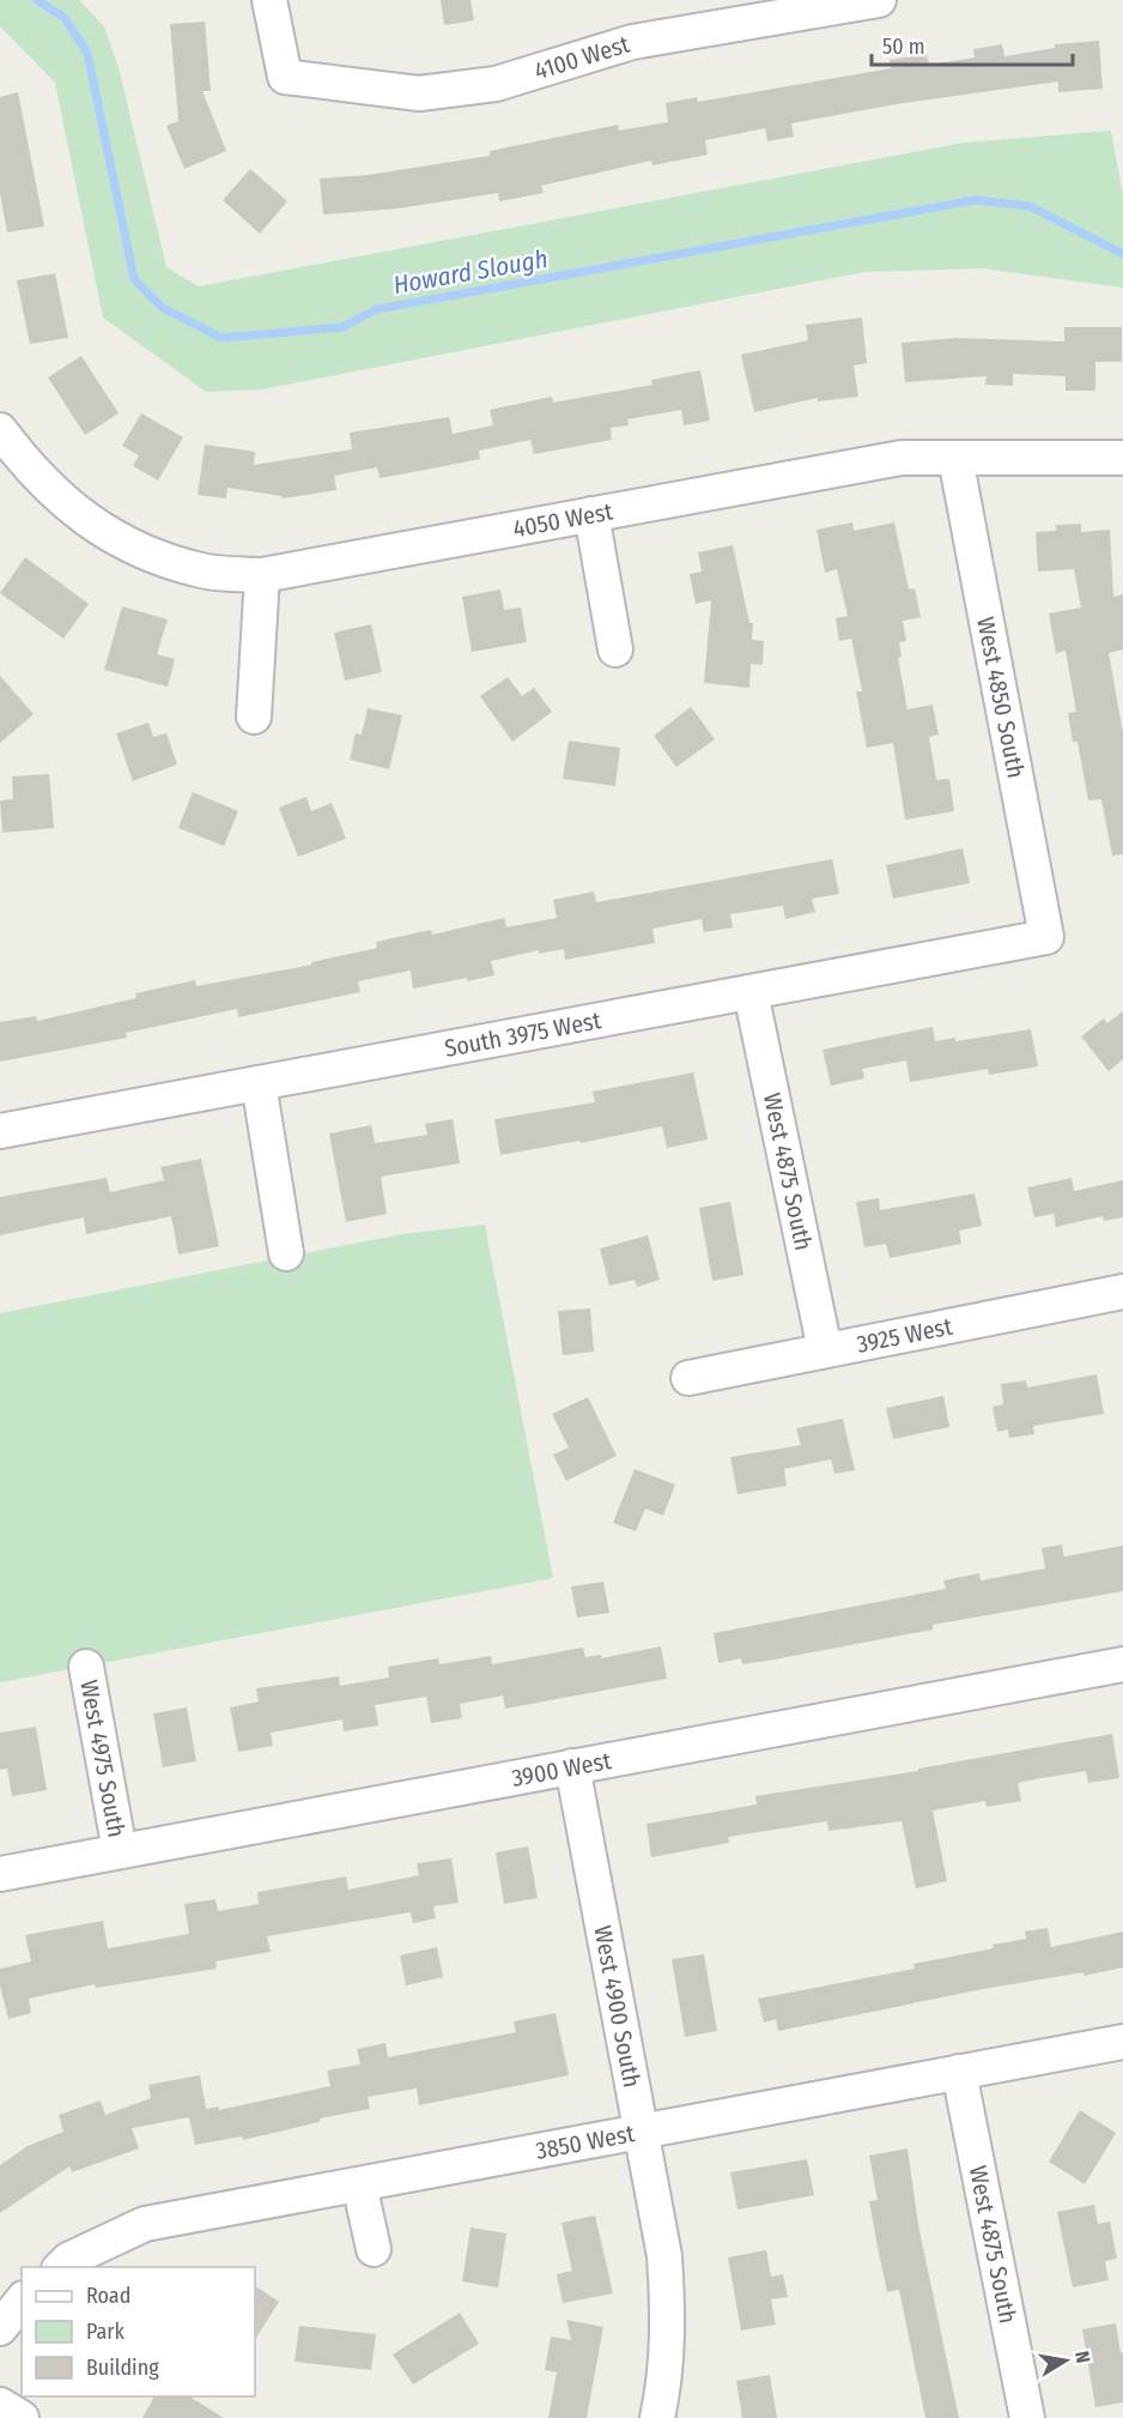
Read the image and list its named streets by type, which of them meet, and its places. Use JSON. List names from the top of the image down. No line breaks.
{"streets":{"street":["4100 West","4050 West","West 4850 South","South 3975 West","West 4875 South","3925 West","West 4975 South","3900 West","West 4900 South","3850 West"]},"crossings":[["4050 West","West 4850 South"],["West 4850 South","South 3975 West"],["South 3975 West","West 4875 South"],["West 4875 South","3925 West"],["West 4875 South","3850 West"],["West 4975 South","3900 West"],["3900 West","West 4900 South"],["West 4900 South","3850 West"]],"water":["Howard Slough"],"legend":["Road","Park","Building"],"scale_bar":"50 m","north":"right"}
